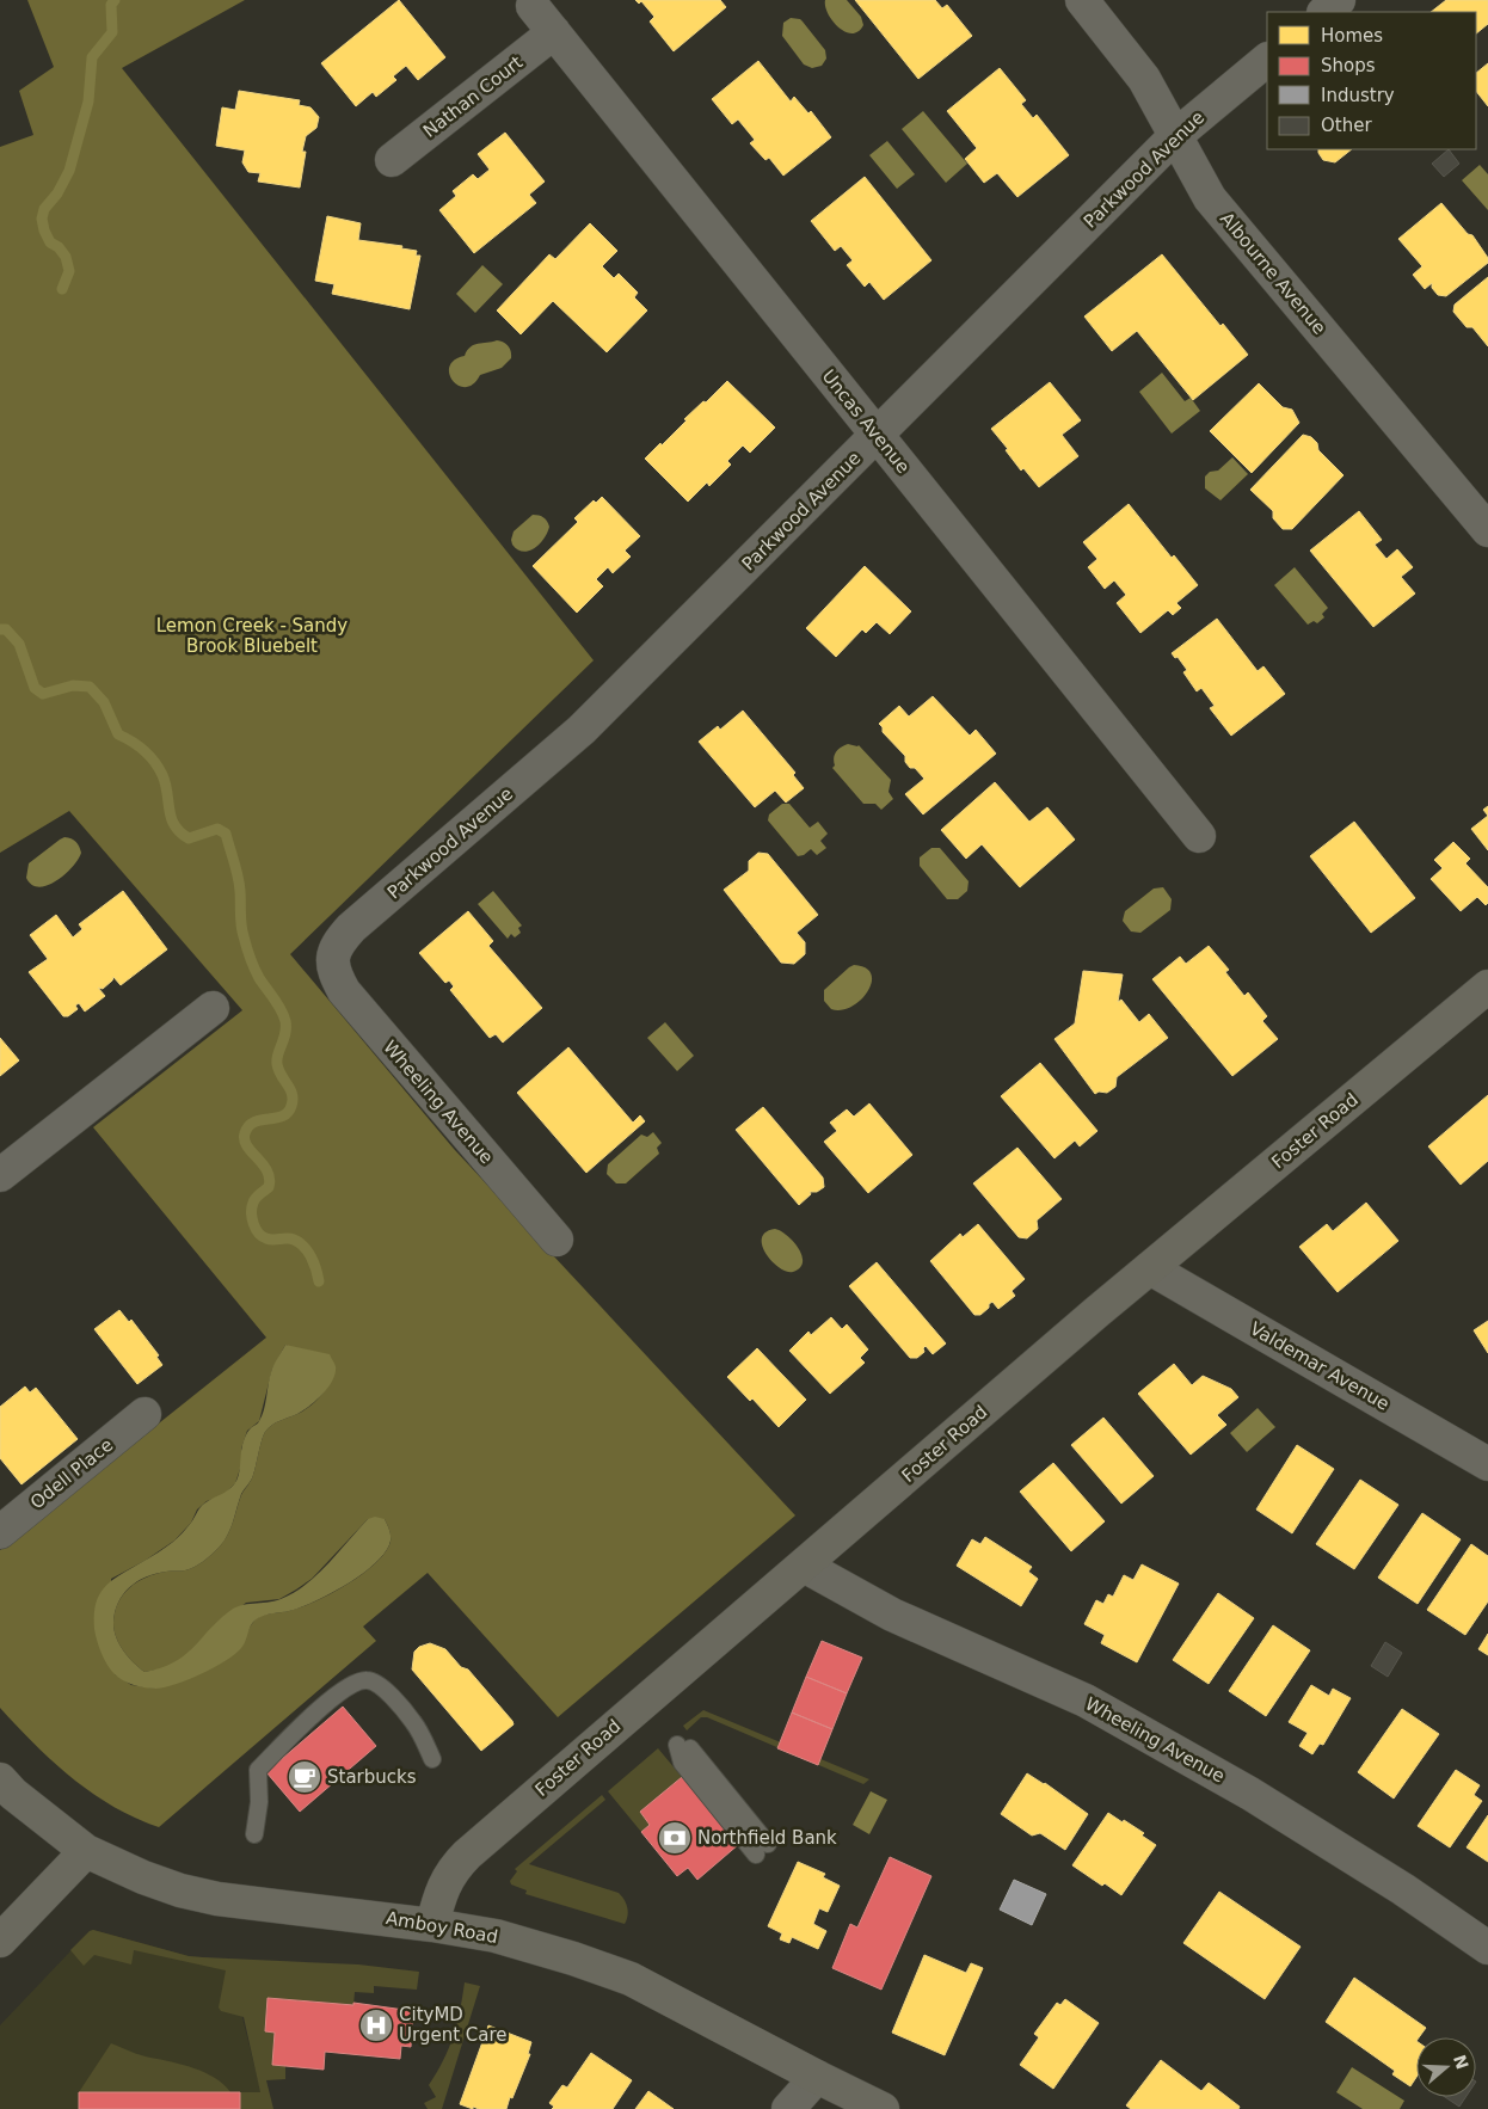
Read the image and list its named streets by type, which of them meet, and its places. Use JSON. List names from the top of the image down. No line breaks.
{"streets":{"street":["Nathan Court","Parkwood Avenue","Albourne Avenue","Uncas Avenue","Wheeling Avenue","Foster Road","Valdemar Avenue","Odell Place","Amboy Road"]},"crossings":[["Nathan Court","Uncas Avenue"],["Parkwood Avenue","Albourne Avenue"],["Parkwood Avenue","Uncas Avenue"],["Parkwood Avenue","Wheeling Avenue"],["Wheeling Avenue","Foster Road"],["Foster Road","Valdemar Avenue"],["Foster Road","Amboy Road"]],"parks":["Lemon Creek - Sandy Brook Bluebelt"],"places":{"cafe":["Starbucks"],"bank":["Northfield Bank"],"hospital":["CityMD Urgent Care"]},"legend":["Homes","Shops","Industry","Other"],"north":"right"}
